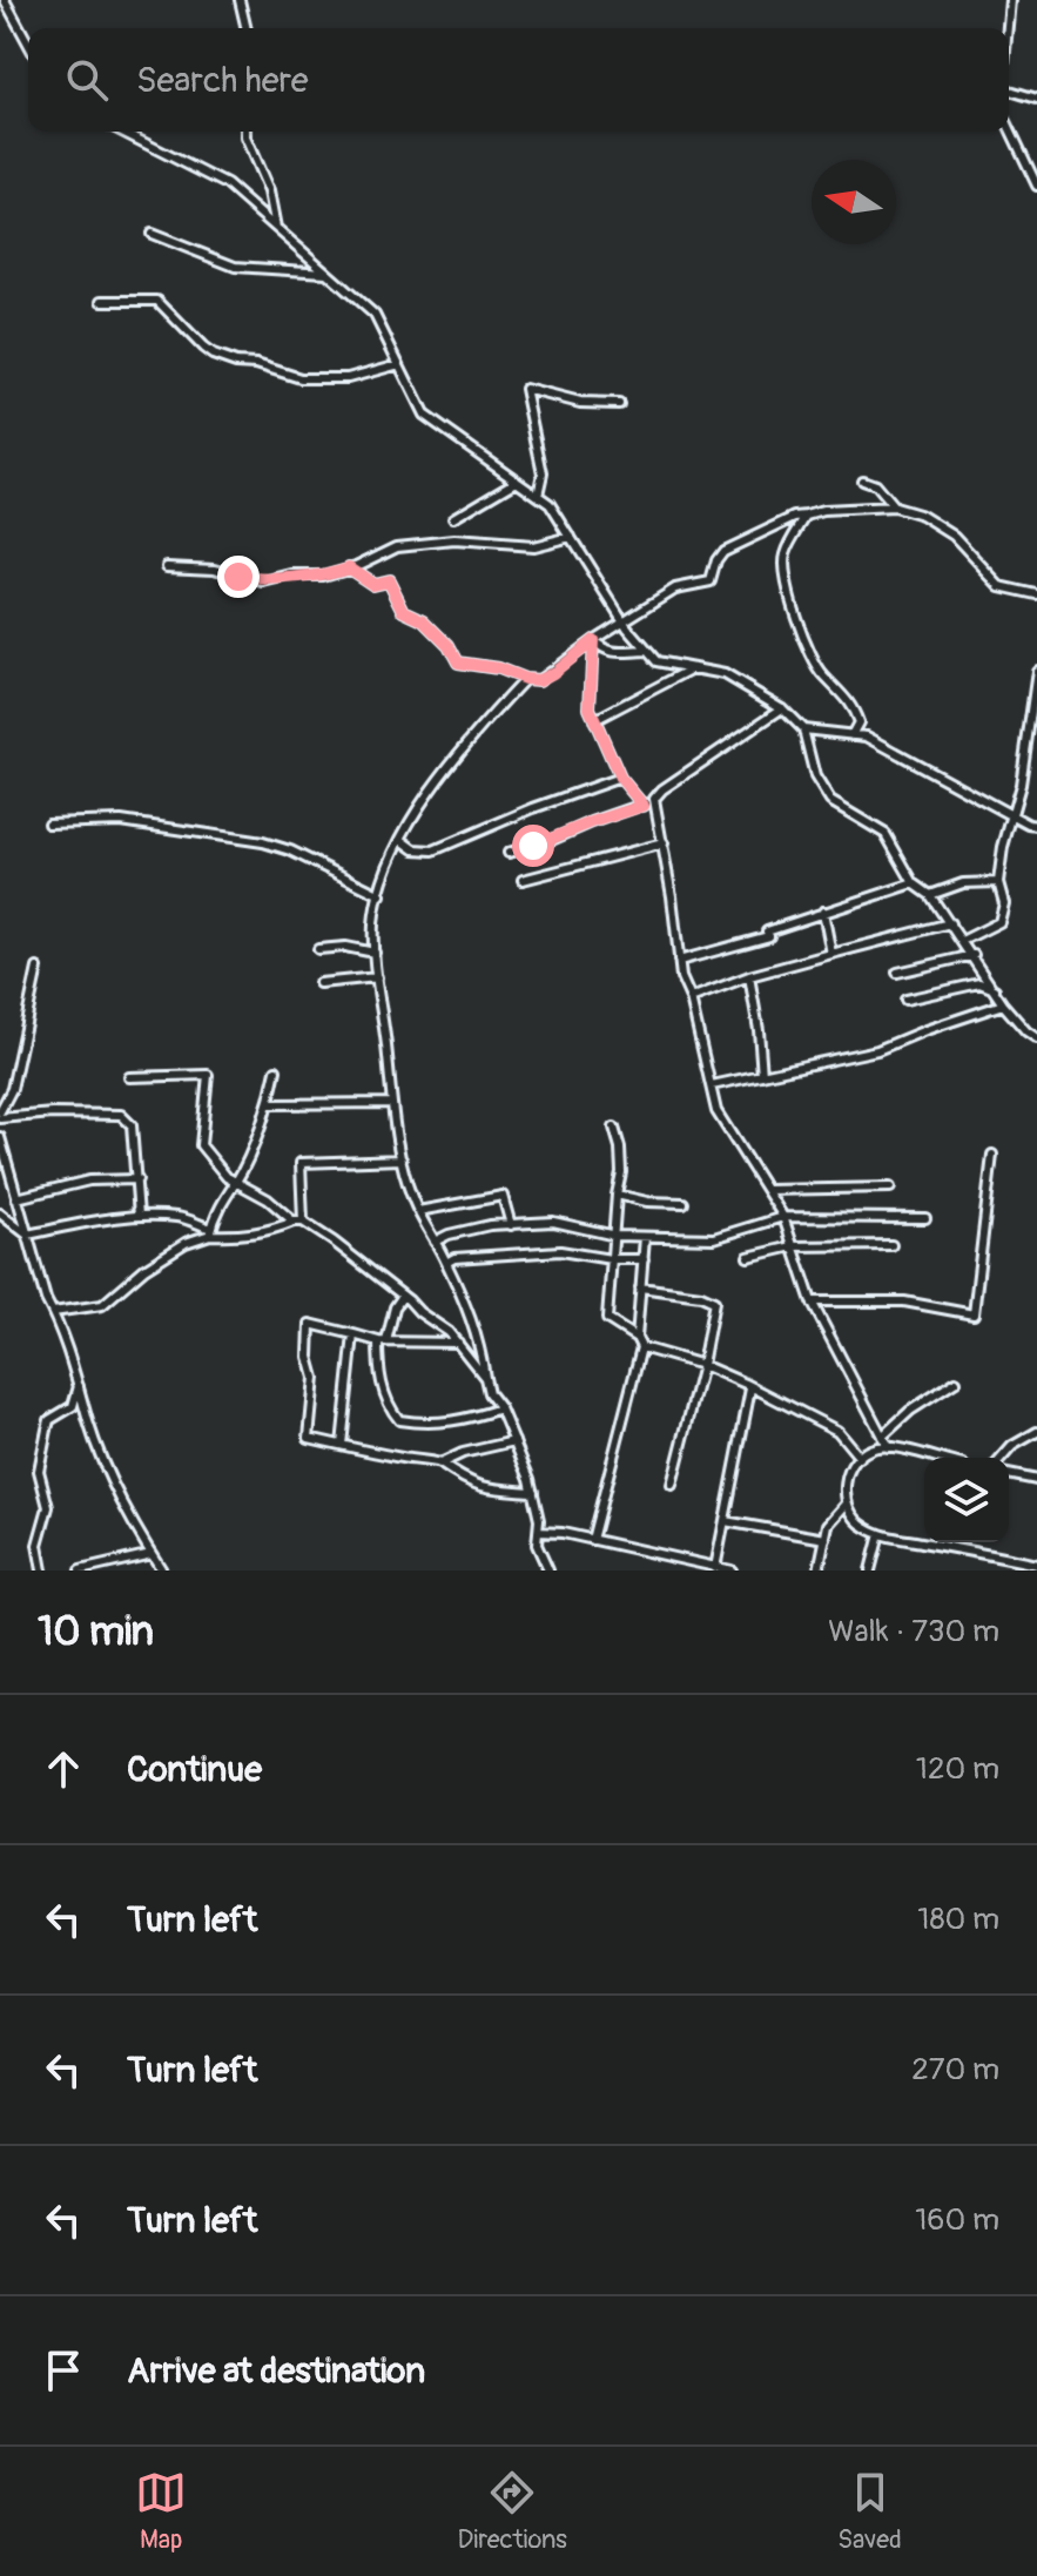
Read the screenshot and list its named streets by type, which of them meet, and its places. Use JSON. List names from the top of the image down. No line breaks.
{"north":"left","page":{"search":"Search here","heading":["10 min","Walk · 730 m"],"list":[["Continue","120 m"],["Turn left","180 m"],["Turn left","270 m"],["Turn left","160 m"],"Arrive at destination"],"nav":["Map","Directions","Saved"]}}
